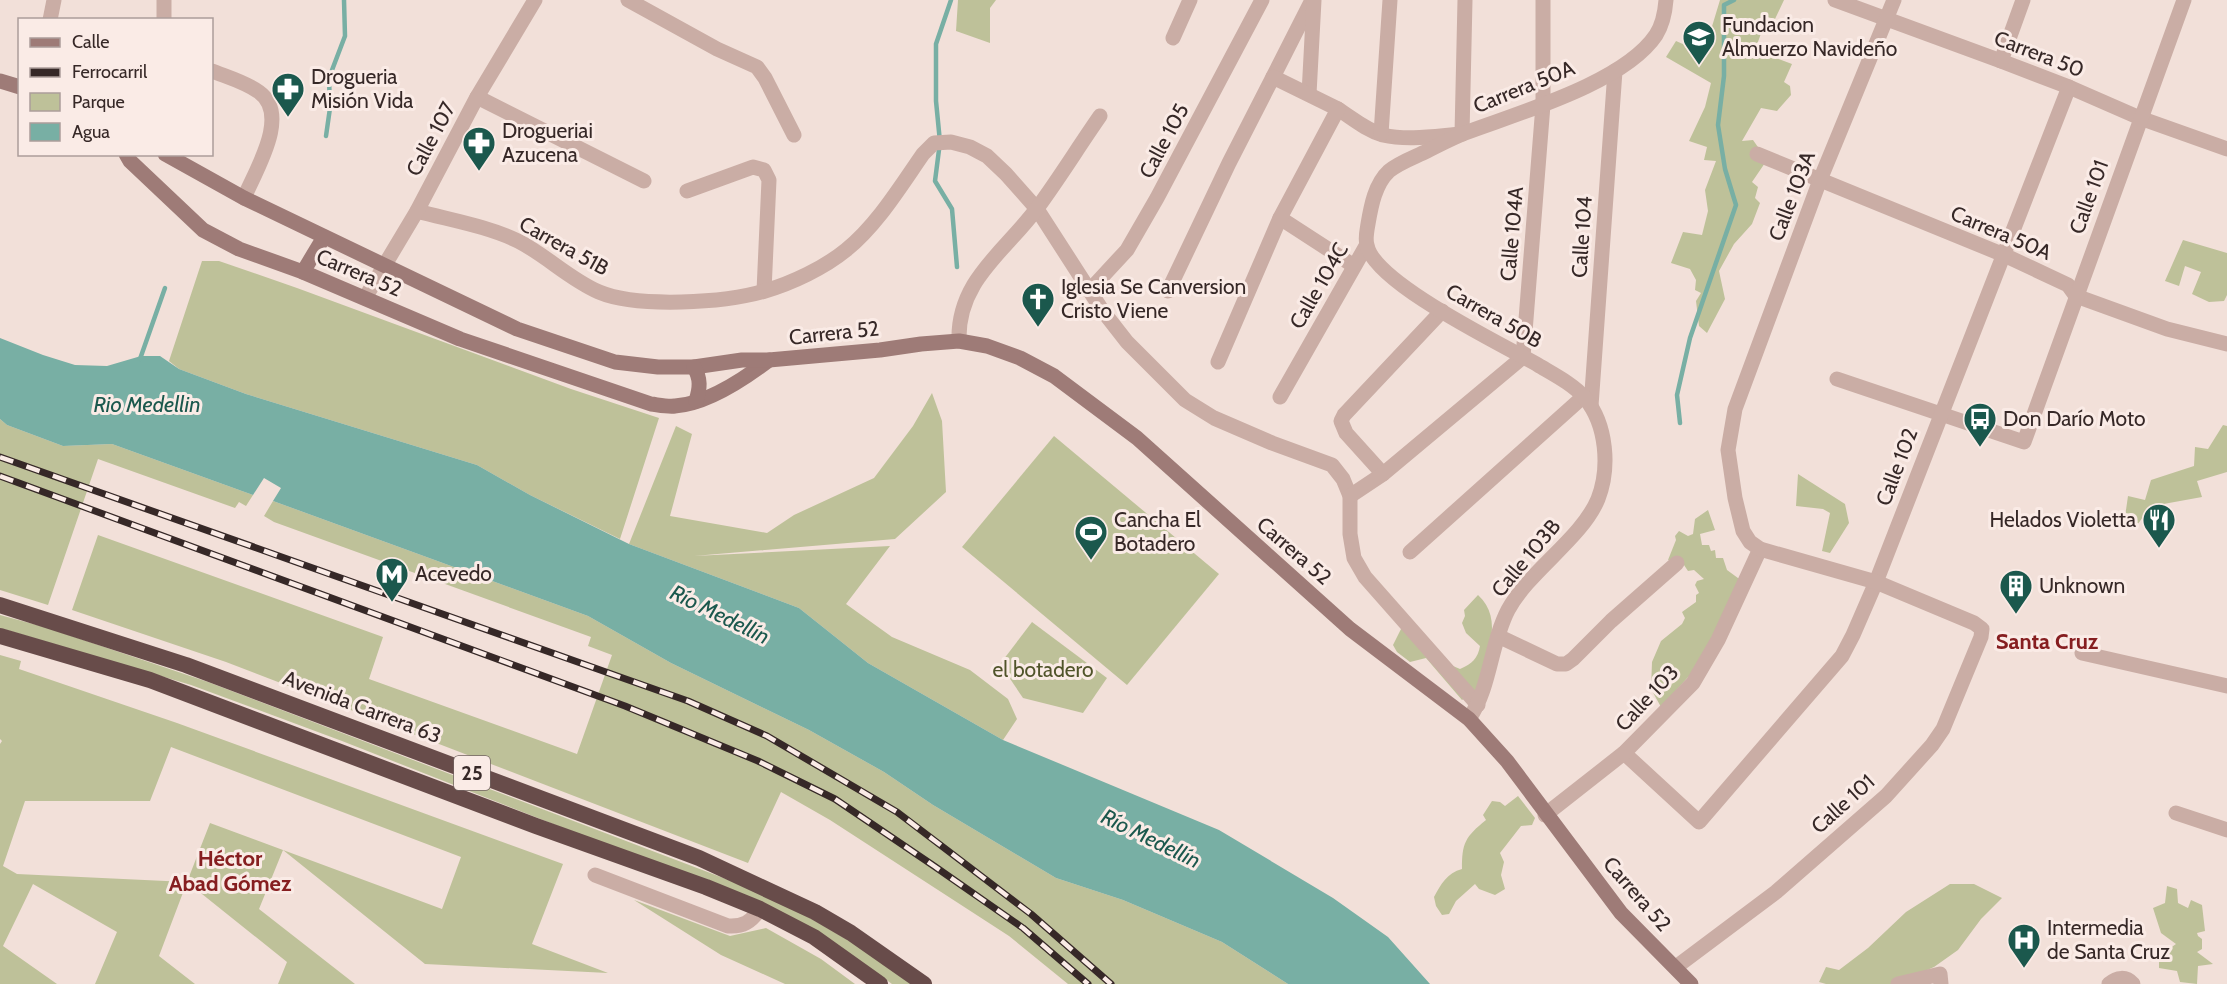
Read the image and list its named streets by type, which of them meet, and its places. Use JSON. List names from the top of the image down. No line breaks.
{"streets":{"highway":["Avenida Carrera 63","25"],"main road":["Carrera 52"],"street":["Carrera 50","Carrera 50A","Calle 107","Calle 105","Calle 103A","Calle 101","Calle 104A","Calle 104","Carrera 51B","Calle 104C","Carrera 50B","Calle 102","Calle 103B","Calle 103"]},"crossings":[["Carrera 50","Calle 103A"],["Carrera 50","Calle 101"],["Carrera 50","Calle 102"],["Carrera 50A","Calle 103A"],["Carrera 50A","Calle 101"],["Carrera 50A","Calle 104A"],["Carrera 50A","Calle 104"],["Carrera 50A","Calle 104C"],["Carrera 50A","Calle 102"],["Calle 107","Carrera 51B"],["Calle 107","Carrera 52"],["Calle 103A","Calle 103"],["Calle 101","Carrera 52"],["Calle 101","Calle 102"],["Calle 104A","Carrera 50B"],["Calle 104","Carrera 50B"],["Carrera 52","Calle 103B"],["Carrera 52","Calle 103"],["Calle 104C","Carrera 50B"],["Carrera 50B","Calle 103B"],["Calle 102","Calle 103"]],"districts":["Santa Cruz","Héctor Abad Gómez"],"water":["Rio Medellin","Río Medellín"],"parks":["el botadero"],"places":{"school or university":["Fundacion Almuerzo Navideño"],"pharmacy":["Drogueria Misión Vida","Drogueriai Azucena"],"church":["Iglesia Se Canversion Cristo Viene"],"bus stop":["Don Darío Moto"],"restaurant":["Helados Violetta"],"sports":["Cancha El Botadero"],"metro station":["Acevedo"],"building":["Unknown"],"hospital":["Intermedia de Santa Cruz"]},"legend":["Calle","Ferrocarril","Parque","Agua"]}
